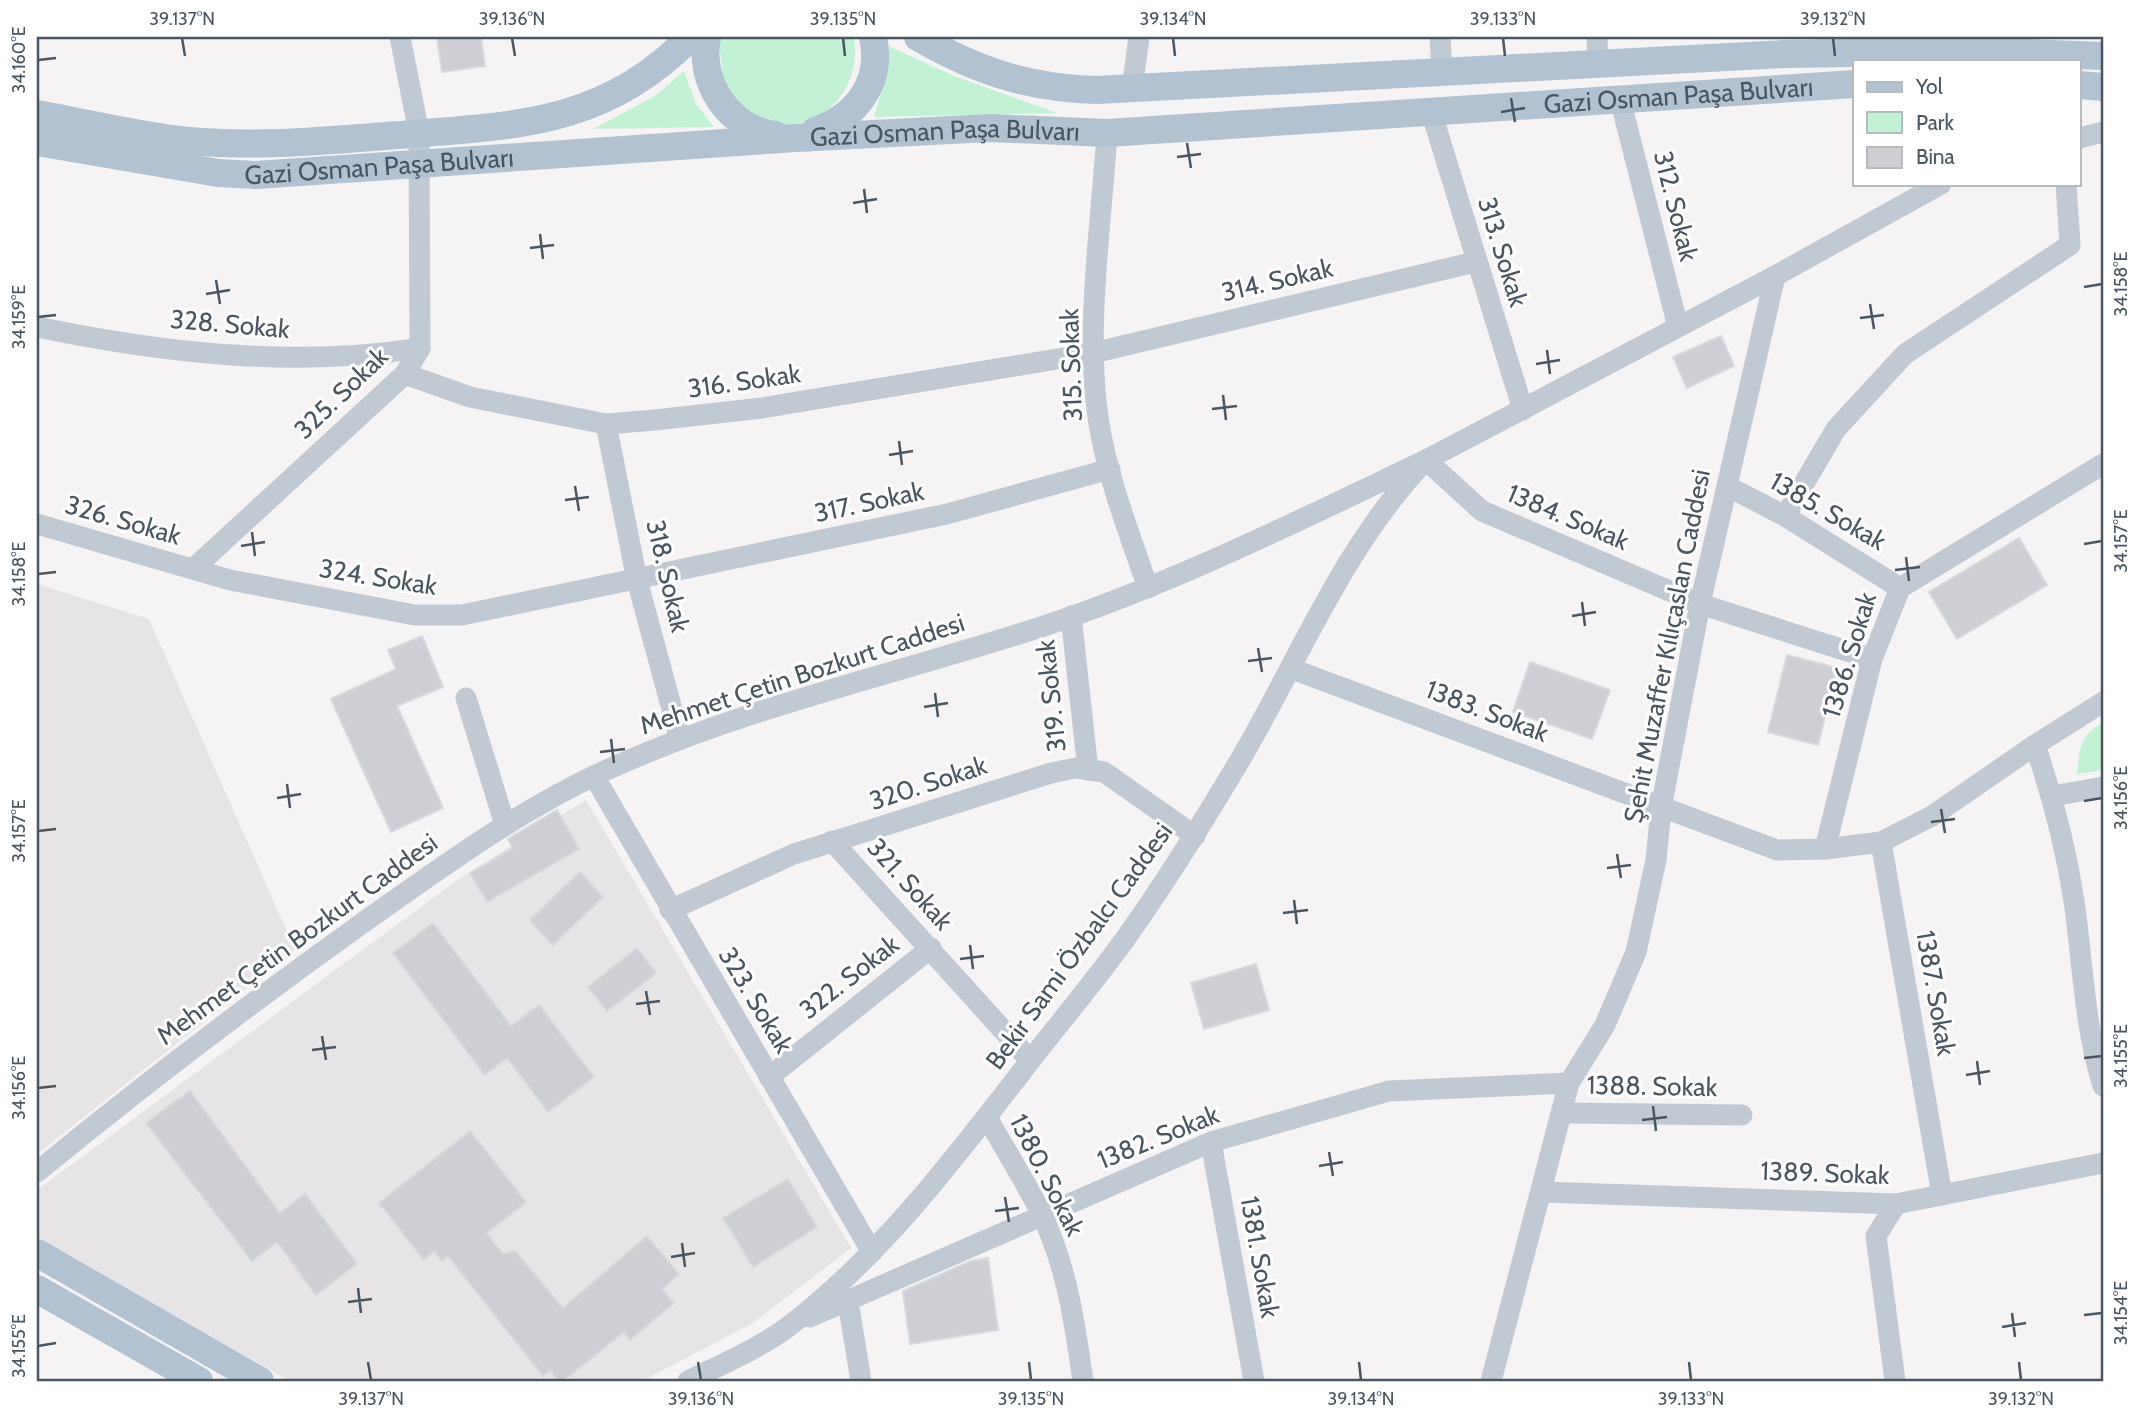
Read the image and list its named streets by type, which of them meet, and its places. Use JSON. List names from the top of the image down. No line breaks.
{"streets":{"main road":["Gazi Osman Paşa Bulvarı"],"street":["312. Sokak","313. Sokak","314. Sokak","328. Sokak","315. Sokak","316. Sokak","325. Sokak","317. Sokak","1385. Sokak","1384. Sokak","326. Sokak","318. Sokak","324. Sokak","Şehit Muzaffer Kılıçaslan Caddesi","1386. Sokak","Mehmet Çetin Bozkurt Caddesi","319. Sokak","1383. Sokak","320. Sokak","321. Sokak","Bekir Sami Özbalcı Caddesi","322. Sokak","1387. Sokak","323. Sokak","1388. Sokak","1382. Sokak","1389. Sokak","1380. Sokak","1381. Sokak"]},"crossings":[["Gazi Osman Paşa Bulvarı","312. Sokak"],["Gazi Osman Paşa Bulvarı","313. Sokak"],["Gazi Osman Paşa Bulvarı","315. Sokak"],["Gazi Osman Paşa Bulvarı","325. Sokak"],["312. Sokak","Bekir Sami Özbalcı Caddesi"],["313. Sokak","314. Sokak"],["313. Sokak","Bekir Sami Özbalcı Caddesi"],["314. Sokak","315. Sokak"],["314. Sokak","316. Sokak"],["328. Sokak","325. Sokak"],["315. Sokak","316. Sokak"],["315. Sokak","317. Sokak"],["315. Sokak","Mehmet Çetin Bozkurt Caddesi"],["316. Sokak","325. Sokak"],["316. Sokak","318. Sokak"],["325. Sokak","326. Sokak"],["325. Sokak","324. Sokak"],["317. Sokak","318. Sokak"],["317. Sokak","324. Sokak"],["1385. Sokak","Şehit Muzaffer Kılıçaslan Caddesi"],["1385. Sokak","1386. Sokak"],["1384. Sokak","Şehit Muzaffer Kılıçaslan Caddesi"],["1384. Sokak","1386. Sokak"],["1384. Sokak","Mehmet Çetin Bozkurt Caddesi"],["1384. Sokak","Bekir Sami Özbalcı Caddesi"],["326. Sokak","324. Sokak"],["318. Sokak","324. Sokak"],["318. Sokak","Mehmet Çetin Bozkurt Caddesi"],["Şehit Muzaffer Kılıçaslan Caddesi","1383. Sokak"],["Şehit Muzaffer Kılıçaslan Caddesi","Bekir Sami Özbalcı Caddesi"],["Şehit Muzaffer Kılıçaslan Caddesi","1388. Sokak"],["Şehit Muzaffer Kılıçaslan Caddesi","1382. Sokak"],["Şehit Muzaffer Kılıçaslan Caddesi","1389. Sokak"],["1386. Sokak","1383. Sokak"],["Mehmet Çetin Bozkurt Caddesi","319. Sokak"],["Mehmet Çetin Bozkurt Caddesi","Bekir Sami Özbalcı Caddesi"],["Mehmet Çetin Bozkurt Caddesi","323. Sokak"],["319. Sokak","320. Sokak"],["1383. Sokak","Bekir Sami Özbalcı Caddesi"],["1383. Sokak","1387. Sokak"],["320. Sokak","321. Sokak"],["320. Sokak","Bekir Sami Özbalcı Caddesi"],["320. Sokak","323. Sokak"],["321. Sokak","Bekir Sami Özbalcı Caddesi"],["321. Sokak","322. Sokak"],["Bekir Sami Özbalcı Caddesi","323. Sokak"],["Bekir Sami Özbalcı Caddesi","1382. Sokak"],["Bekir Sami Özbalcı Caddesi","1380. Sokak"],["322. Sokak","323. Sokak"],["1387. Sokak","1389. Sokak"],["1382. Sokak","1380. Sokak"],["1382. Sokak","1381. Sokak"]],"legend":["Yol","Park","Bina"],"coordinates":["39.137°N","39.136°N","39.135°N","39.134°N","39.133°N","39.132°N","34.160°E","34.158°E","34.159°E","34.157°E","34.156°E","34.155°E","34.154°E"]}
